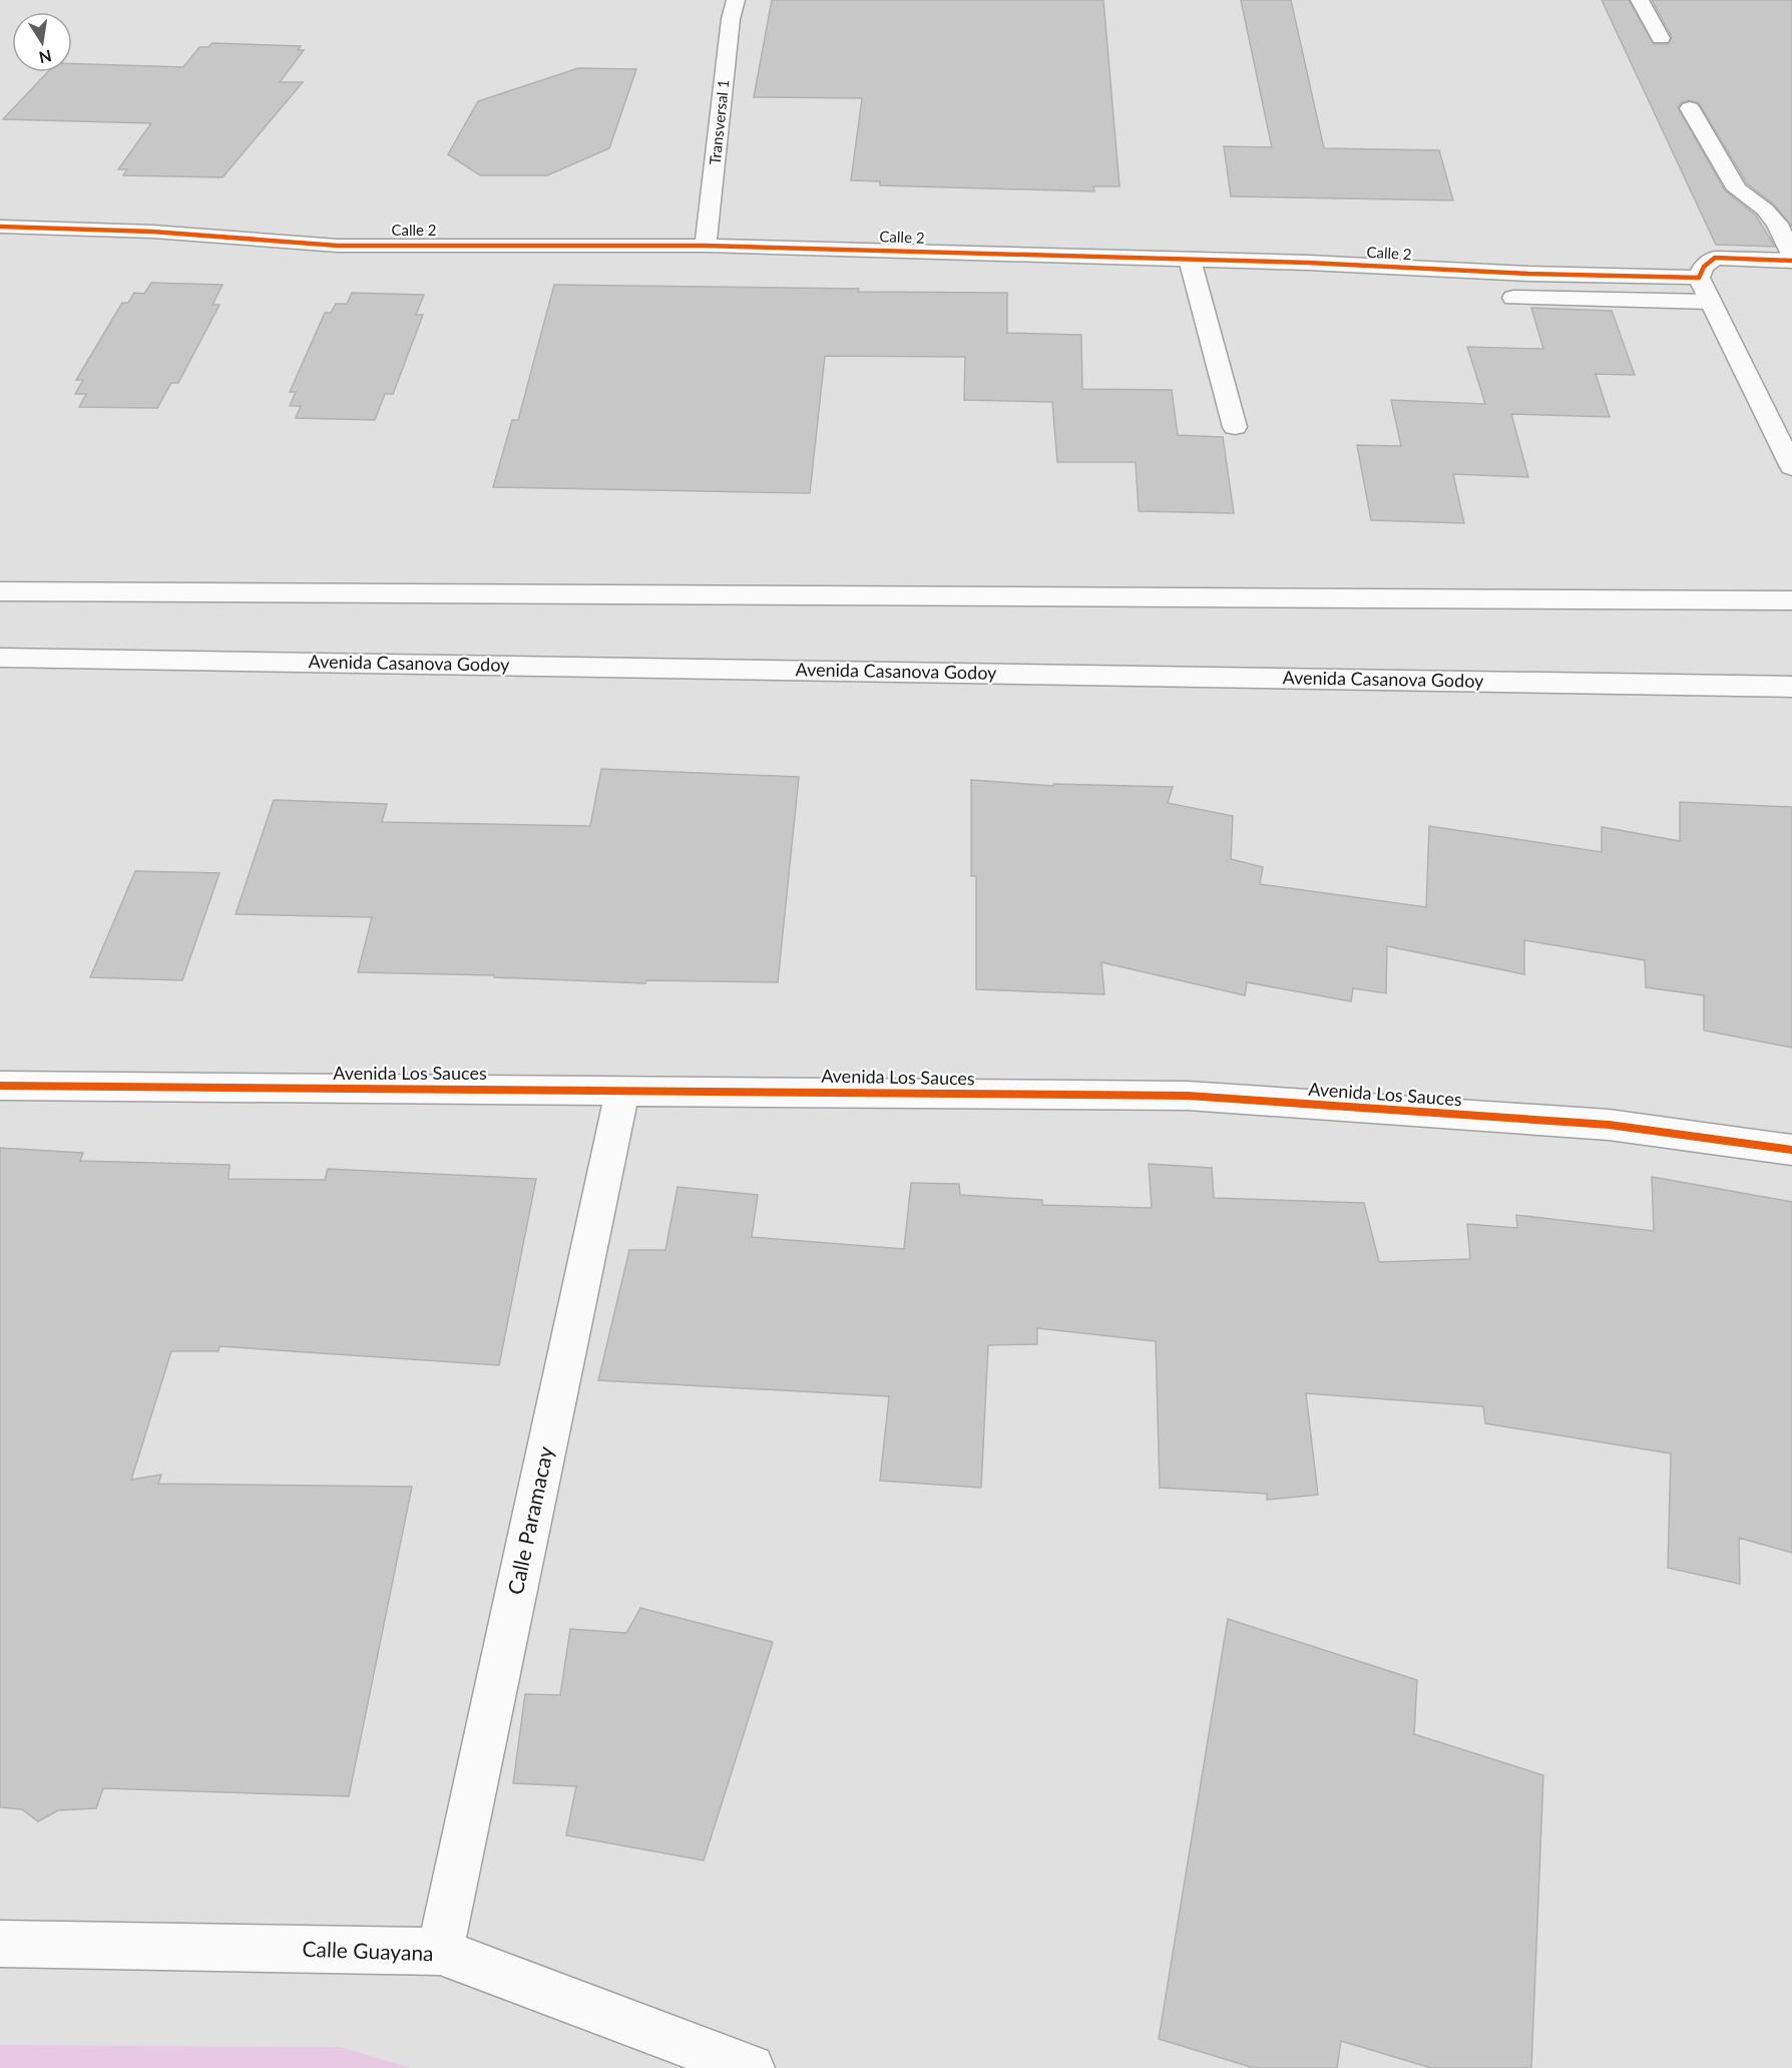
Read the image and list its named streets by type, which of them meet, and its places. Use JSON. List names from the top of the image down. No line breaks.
{"streets":{"street":["Transversal 1","Calle 2","Avenida Casanova Godoy","Avenida Los Sauces","Calle Paramacay","Calle Guayana"]},"crossings":[["Transversal 1","Calle 2"],["Avenida Los Sauces","Calle Paramacay"],["Calle Paramacay","Calle Guayana"]],"north":"bottom"}
